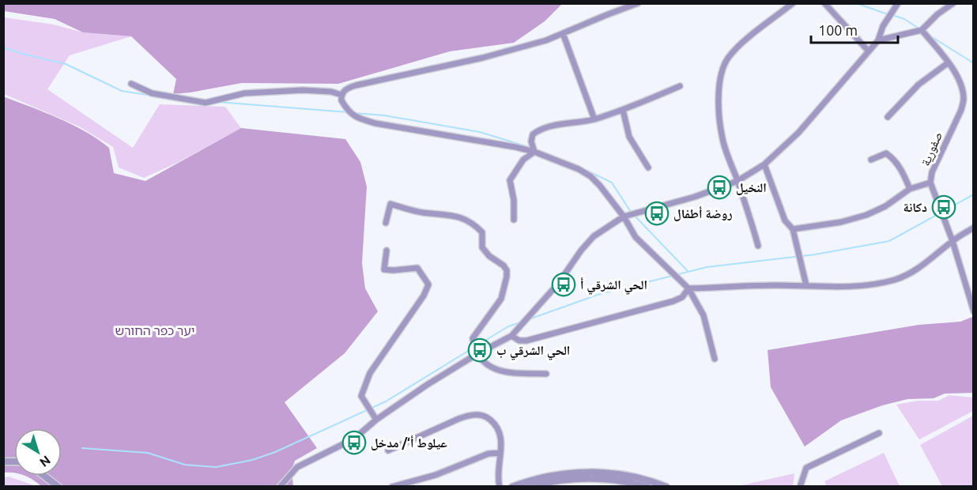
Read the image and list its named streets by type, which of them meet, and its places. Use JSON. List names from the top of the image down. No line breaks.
{"streets":{"street":["صفورية"]},"parks":["יער כפר החורש"],"places":{"bus stop":["النخيل","دكانة","روضة أطفال","الحي الشرقي أ","الحي الشرقي ب","عيلوط أ‘/ مدخل"]},"scale_bar":"100 m","north":"bottom right"}
